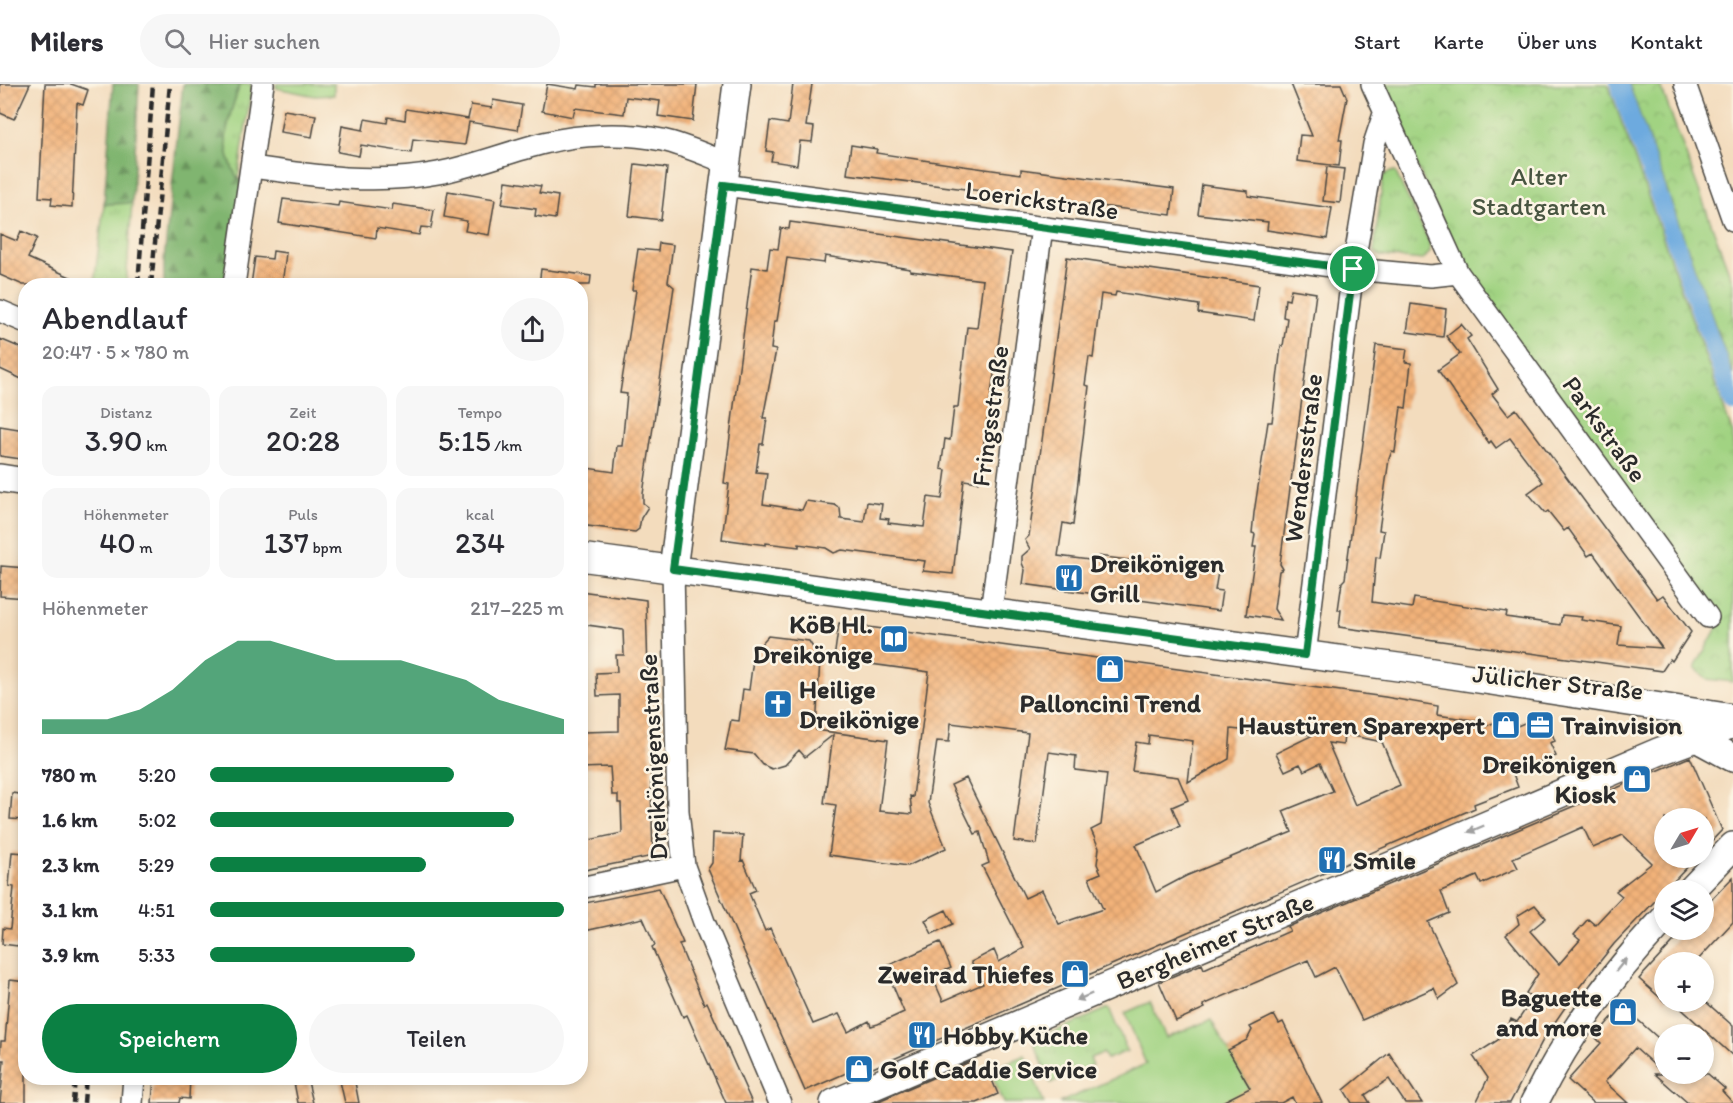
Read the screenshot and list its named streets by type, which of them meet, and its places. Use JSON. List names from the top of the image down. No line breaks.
{"streets":{"main road":["Jülicher Straße","Bergheimer Straße"],"street":["Loerickstraße","Fringsstraße","Parkstraße","Wendersstraße","Dreikönigenstraße"]},"crossings":[["Loerickstraße","Fringsstraße"],["Loerickstraße","Parkstraße"],["Loerickstraße","Wendersstraße"],["Fringsstraße","Jülicher Straße"],["Parkstraße","Wendersstraße"],["Wendersstraße","Jülicher Straße"],["Jülicher Straße","Dreikönigenstraße"],["Jülicher Straße","Bergheimer Straße"]],"one_way":["Bergheimer Straße"],"parks":["Alter Stadtgarten"],"places":{"restaurant":["Dreikönigen Grill","Smile","Hobby Küche"],"library":["KöB Hl. Dreikönige"],"shop":["Palloncini Trend","Haustüren Sparexpert","Dreikönigen Kiosk","Zweirad Thiefes","Baguette and more","Golf Caddie Service"],"church":["Heilige Dreikönige"],"office":["Trainvision"]},"north":"top right","page":{"header":"Milers","search":"Hier suchen","nav":["Start","Karte","Über uns","Kontakt"],"heading":["Abendlauf","20:47 · 5 × 780 m"],"stats":[["Distanz","3.90 km"],["Zeit","20:28"],["Tempo","5:15 /km"],["Höhenmeter","40 m"],["Puls","137 bpm"],["kcal","234"]],"chart":["Höhenmeter","217–225 m"],"list":[{"name":"780 m","note":"5:20"},{"name":"1.6 km","note":"5:02"},{"name":"2.3 km","note":"5:29"},{"name":"3.1 km","note":"4:51"},{"name":"3.9 km","note":"5:33"}],"map_buttons":["+","−"],"buttons":["Speichern","Teilen"]}}
